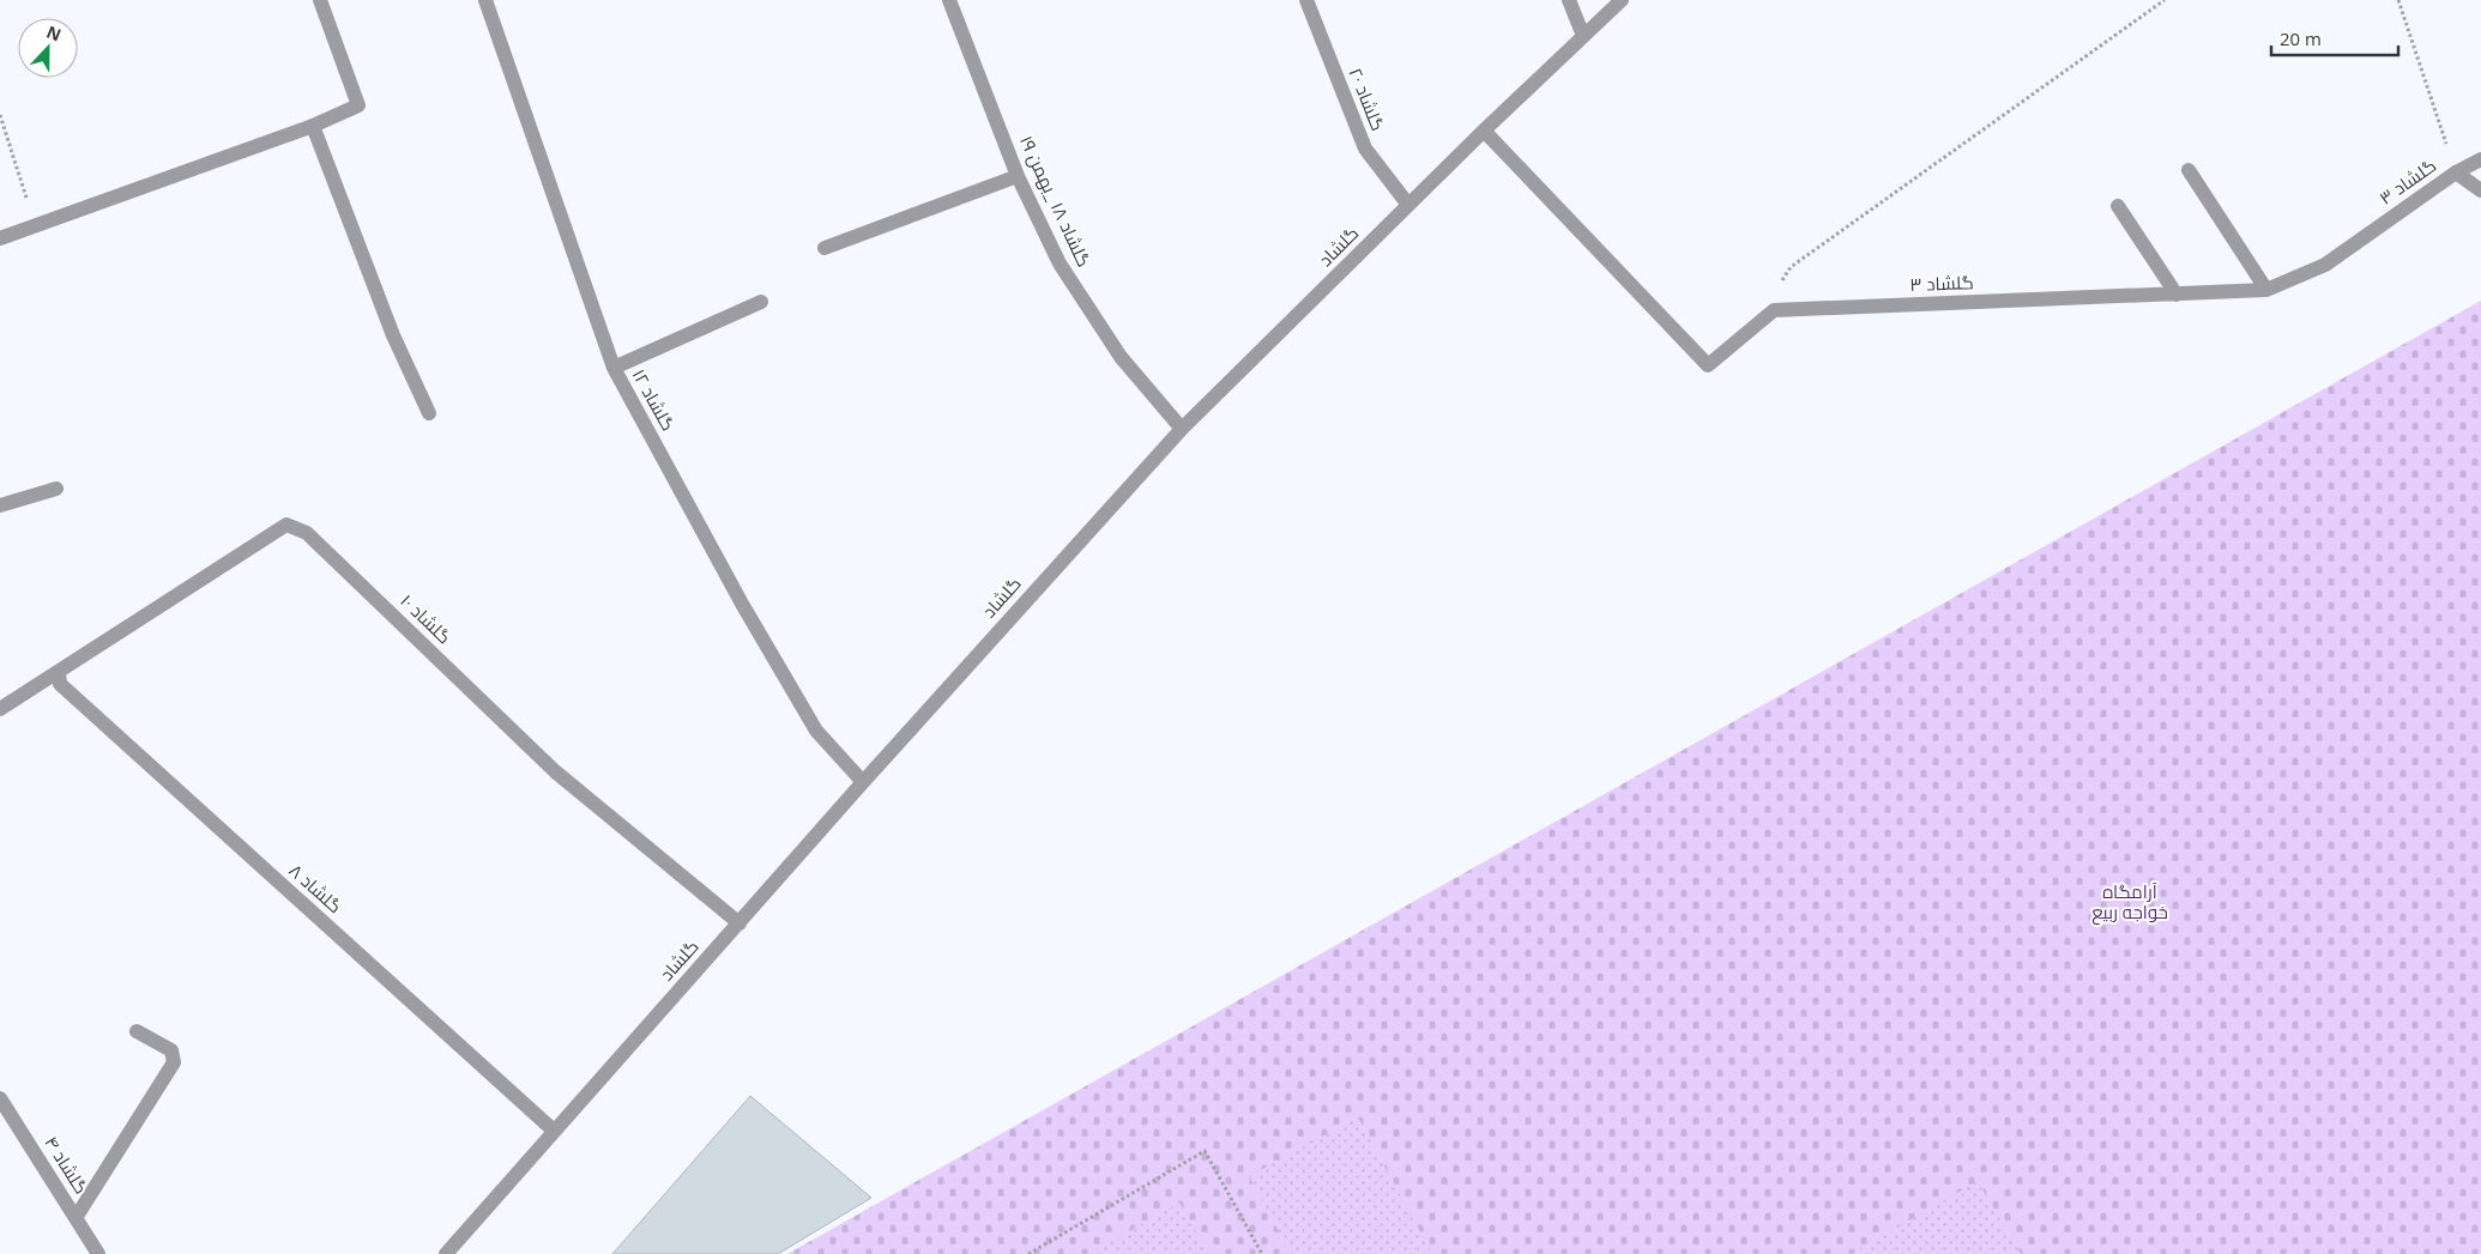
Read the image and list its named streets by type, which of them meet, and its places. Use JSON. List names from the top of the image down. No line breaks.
{"streets":{"street":["گلشاد ۲۰","گلشاد ۳","گلشاد ۱۸ _بهمن ۱۹","گلشاد","گلشاد ۱۲","گلشاد ۱۰","گلشاد ۸","گلشاد ۴"]},"crossings":[["گلشاد ۲۰","گلشاد"],["گلشاد ۱۸ _بهمن ۱۹","گلشاد"],["گلشاد","گلشاد ۱۲"],["گلشاد","گلشاد ۱۰"],["گلشاد","گلشاد ۸"],["گلشاد ۱۰","گلشاد ۸"]],"parks":["آرامگاه خواجه ربیع"],"scale_bar":"20 m","north":"top"}
